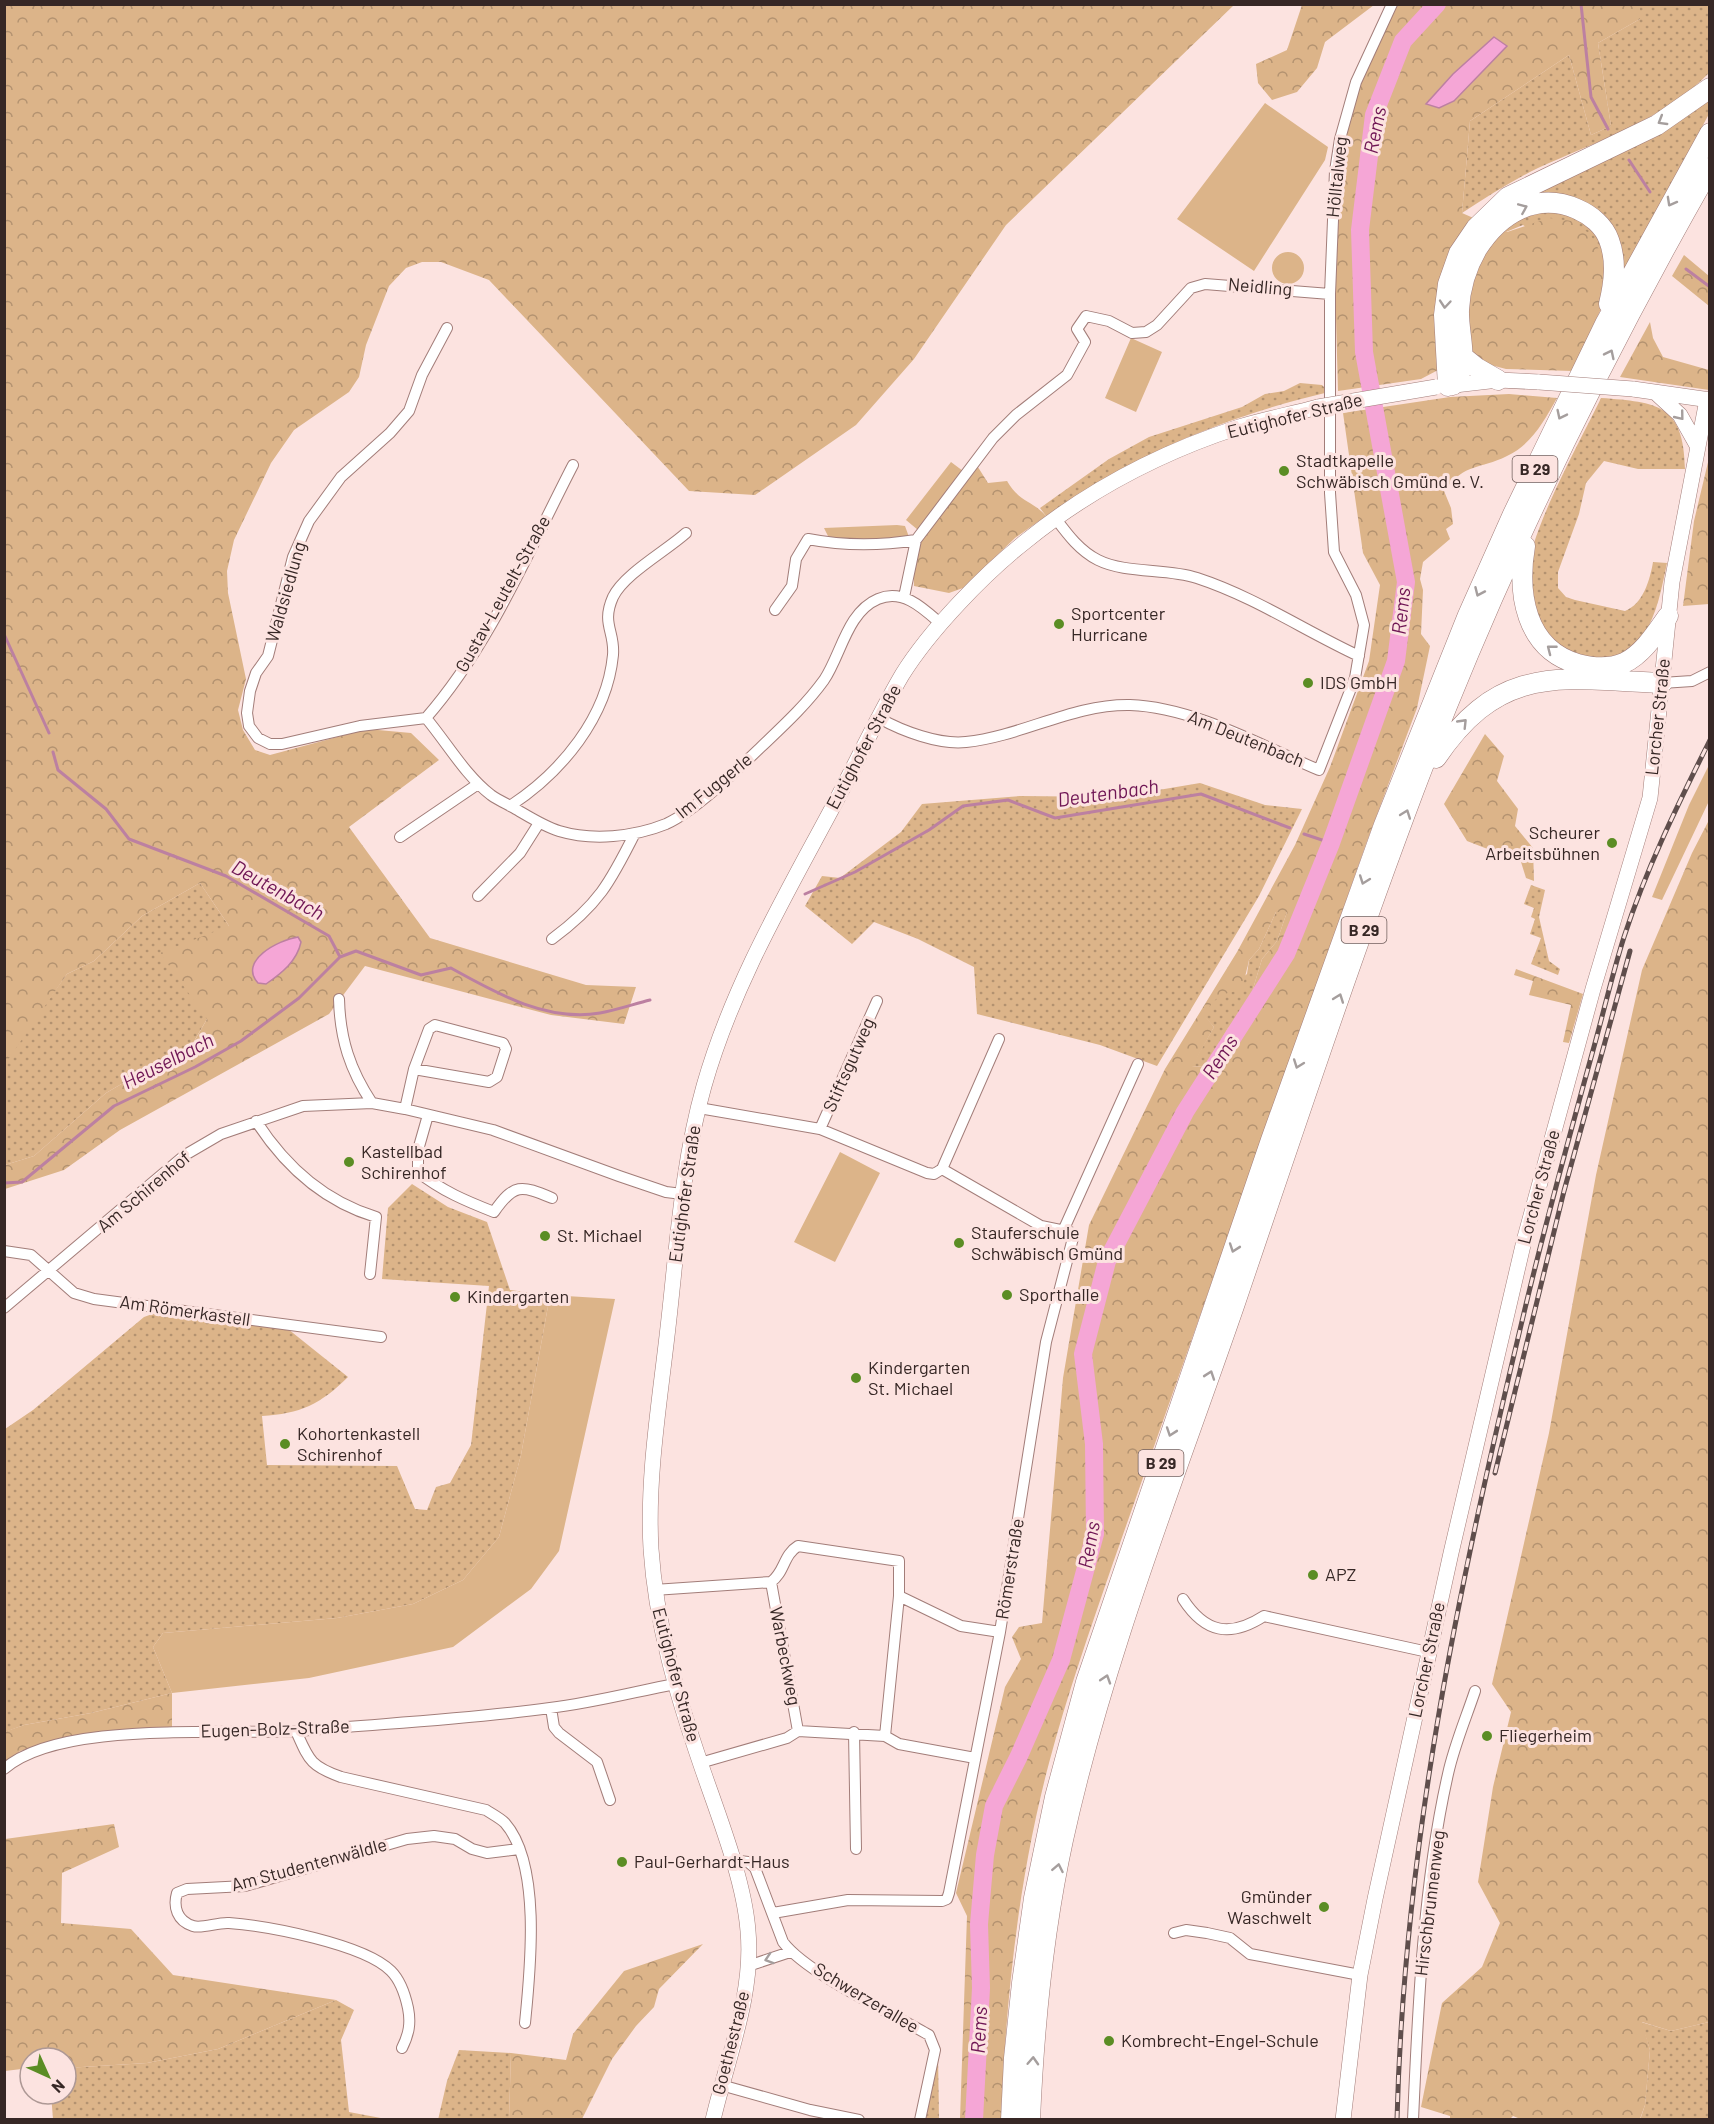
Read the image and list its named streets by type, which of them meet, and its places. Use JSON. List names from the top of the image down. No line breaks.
{"streets":{"highway":["B 29"],"street":["Hölltalweg","Neidling","Eutighofer Straße","Waldsiedlung","Gustav-Leutelt-Straße","Lorcher Straße","Am Deutenbach","Im Fuggerle","Stiftsgutweg","Am Schirenhof","Am Römerkastell","Römerstraße","Warbeckweg","Eugen-Bolz-Straße","Am Studentenwäldle","Hirschbrunnenweg","Schwerzerallee","Goethestraße"]},"crossings":[["Hölltalweg","Neidling"],["Hölltalweg","Am Deutenbach"],["Eutighofer Straße","Lorcher Straße"],["Eutighofer Straße","Am Deutenbach"],["Eutighofer Straße","Stiftsgutweg"],["Eutighofer Straße","Am Schirenhof"],["Eutighofer Straße","Eugen-Bolz-Straße"],["Eutighofer Straße","Goethestraße"],["Waldsiedlung","Gustav-Leutelt-Straße"],["Waldsiedlung","Im Fuggerle"],["Gustav-Leutelt-Straße","Im Fuggerle"],["Am Schirenhof","Am Römerkastell"]],"water":["Rems","Deutenbach","Heuselbach"],"places":["Stadtkapelle Schwäbisch Gmünd e. V.","Sportcenter Hurricane","IDS GmbH","Scheurer Arbeitsbühnen","Kastellbad Schirenhof","St. Michael","Stauferschule Schwäbisch Gmünd","Sporthalle","Kindergarten","Kindergarten St. Michael","Kohortenkastell Schirenhof","APZ","Fliegerheim","Paul-Gerhardt-Haus","Gmünder Waschwelt","Kombrecht-Engel-Schule"],"north":"bottom right"}
